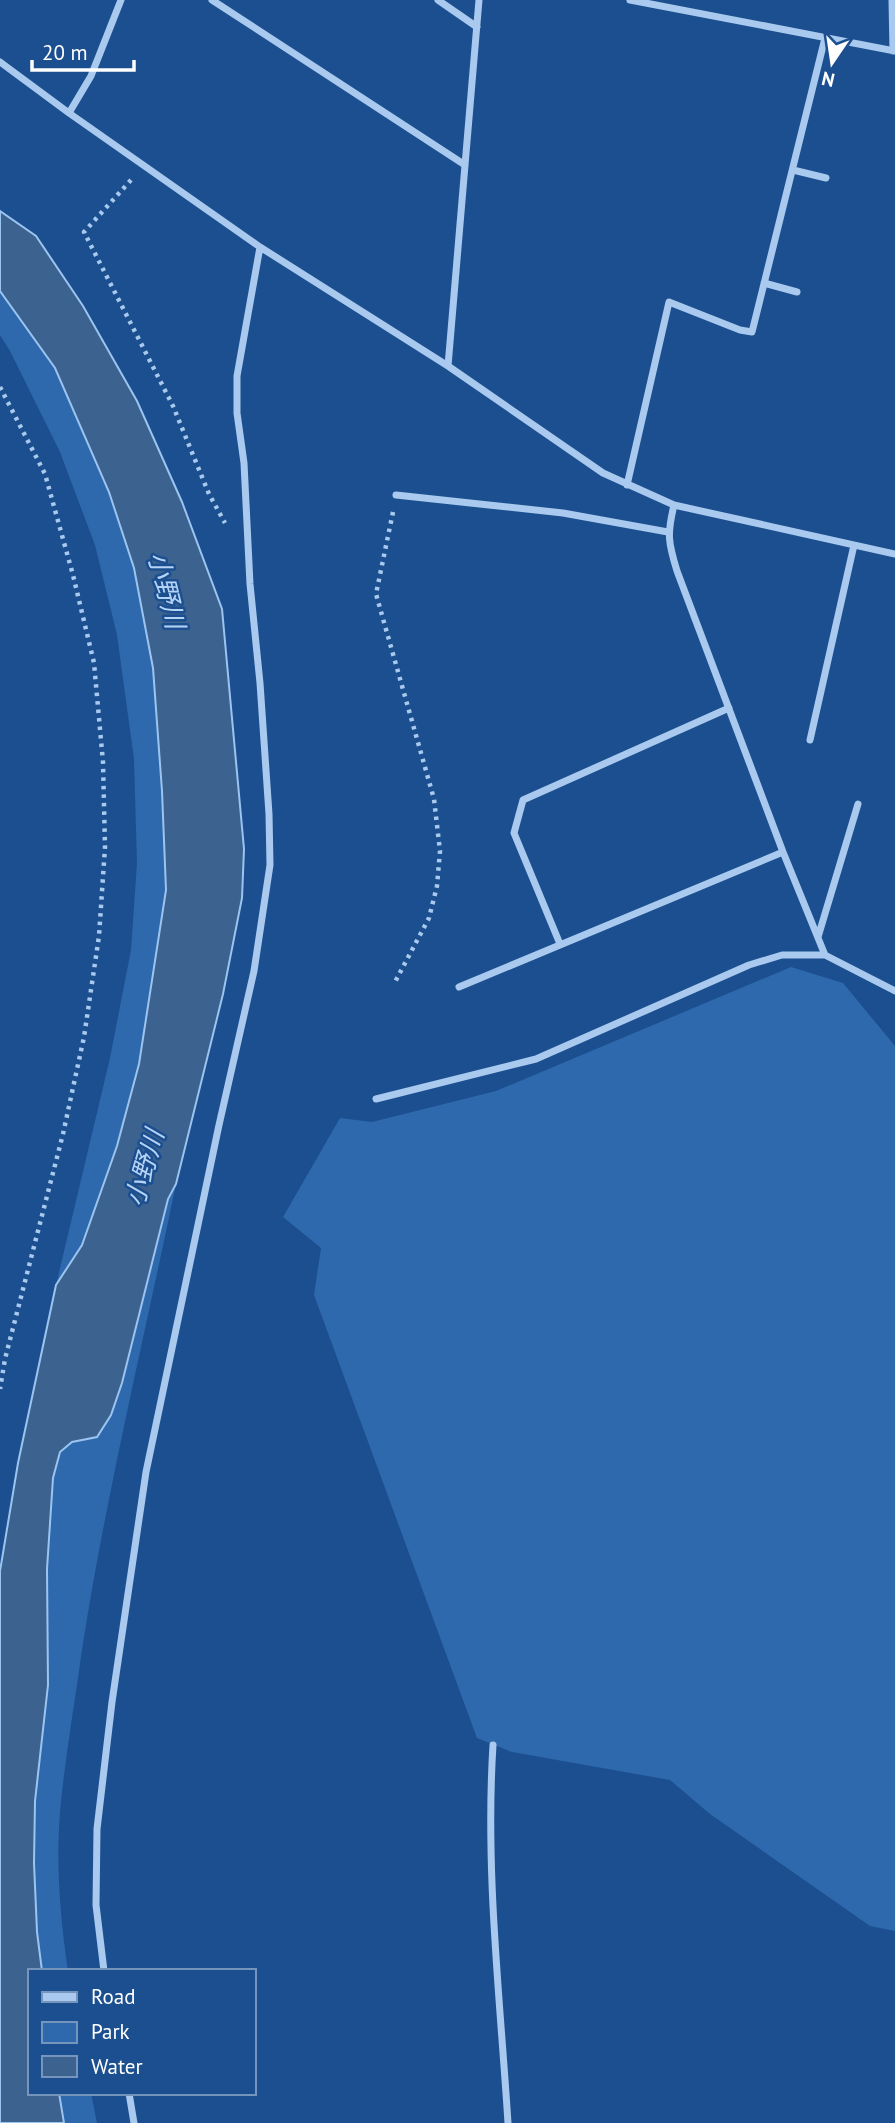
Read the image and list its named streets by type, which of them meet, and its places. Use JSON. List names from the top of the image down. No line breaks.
{"water":["小野川"],"legend":["Road","Park","Water"],"scale_bar":"20 m","north":"bottom"}
